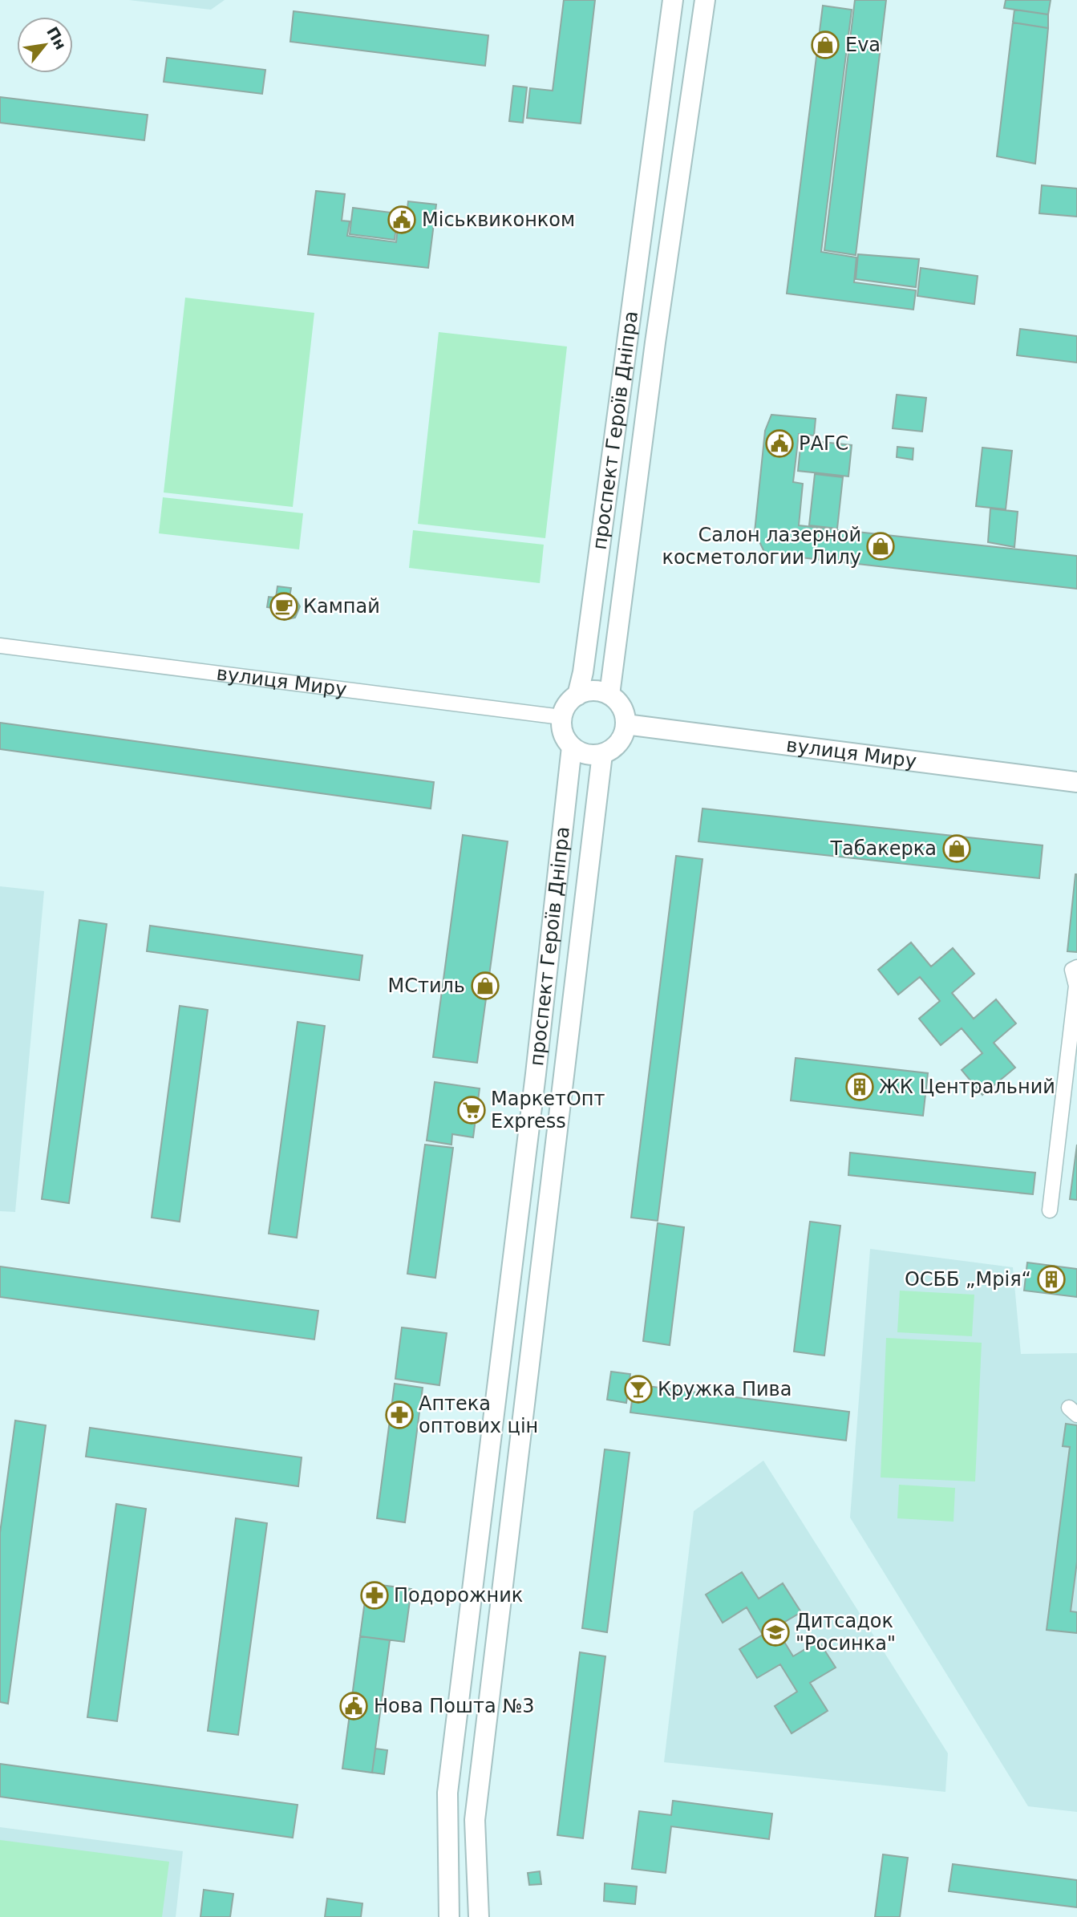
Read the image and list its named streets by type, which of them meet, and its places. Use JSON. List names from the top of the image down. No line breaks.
{"streets":{"street":["проспект Героїв Дніпра","вулиця Миру"]},"crossings":[["проспект Героїв Дніпра","вулиця Миру"]],"places":{"shop":["Eva","Салон лазерной косметологии Лилу","Табакерка","МСтиль"],"public building":["Міськвиконком","РАГС","Нова Пошта №3"],"cafe":["Кампай"],"building":["ЖК Центральний","ОСББ „Мрія“"],"supermarket":["МаркетОпт Express"],"bar":["Кружка Пива"],"pharmacy":["Аптека оптових цін","Подорожник"],"school or university":["Дитсадок \"Росинка\""]},"north":"top right"}
